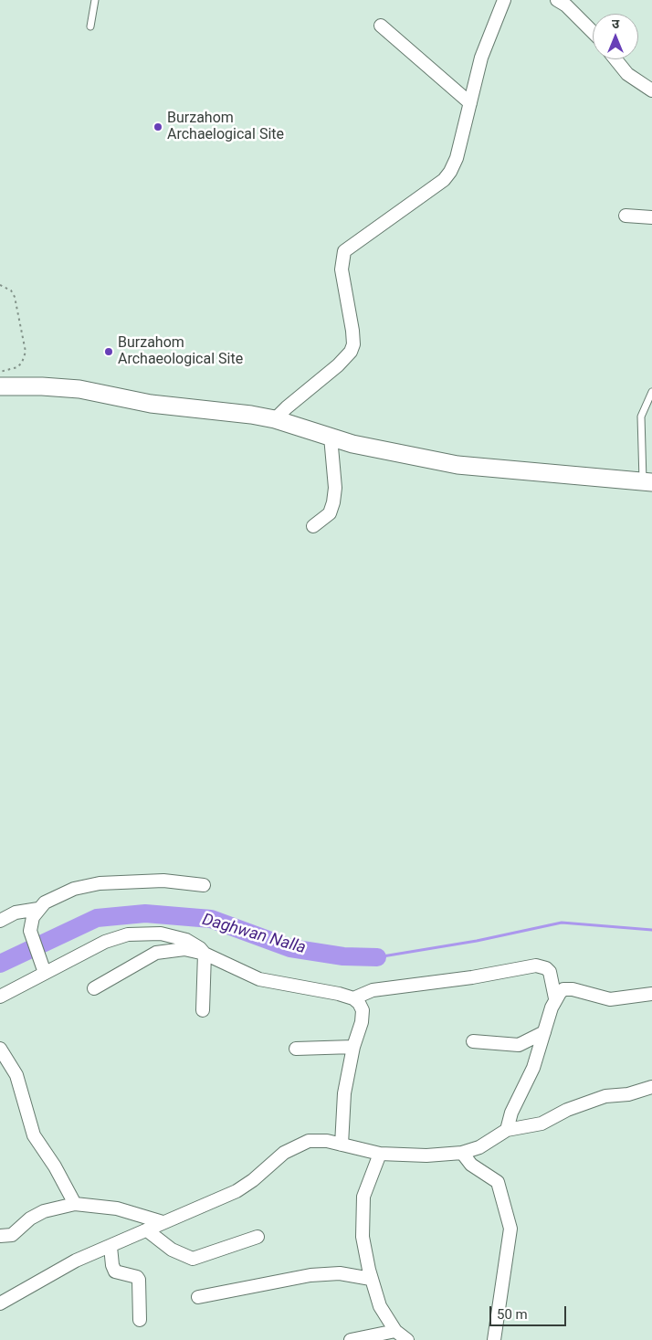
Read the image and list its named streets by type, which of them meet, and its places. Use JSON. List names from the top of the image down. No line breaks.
{"water":["Daghwan Nalla"],"places":["Burzahom Archaelogical Site","Burzahom Archaeological Site"],"scale_bar":"50 m","north":"top"}
